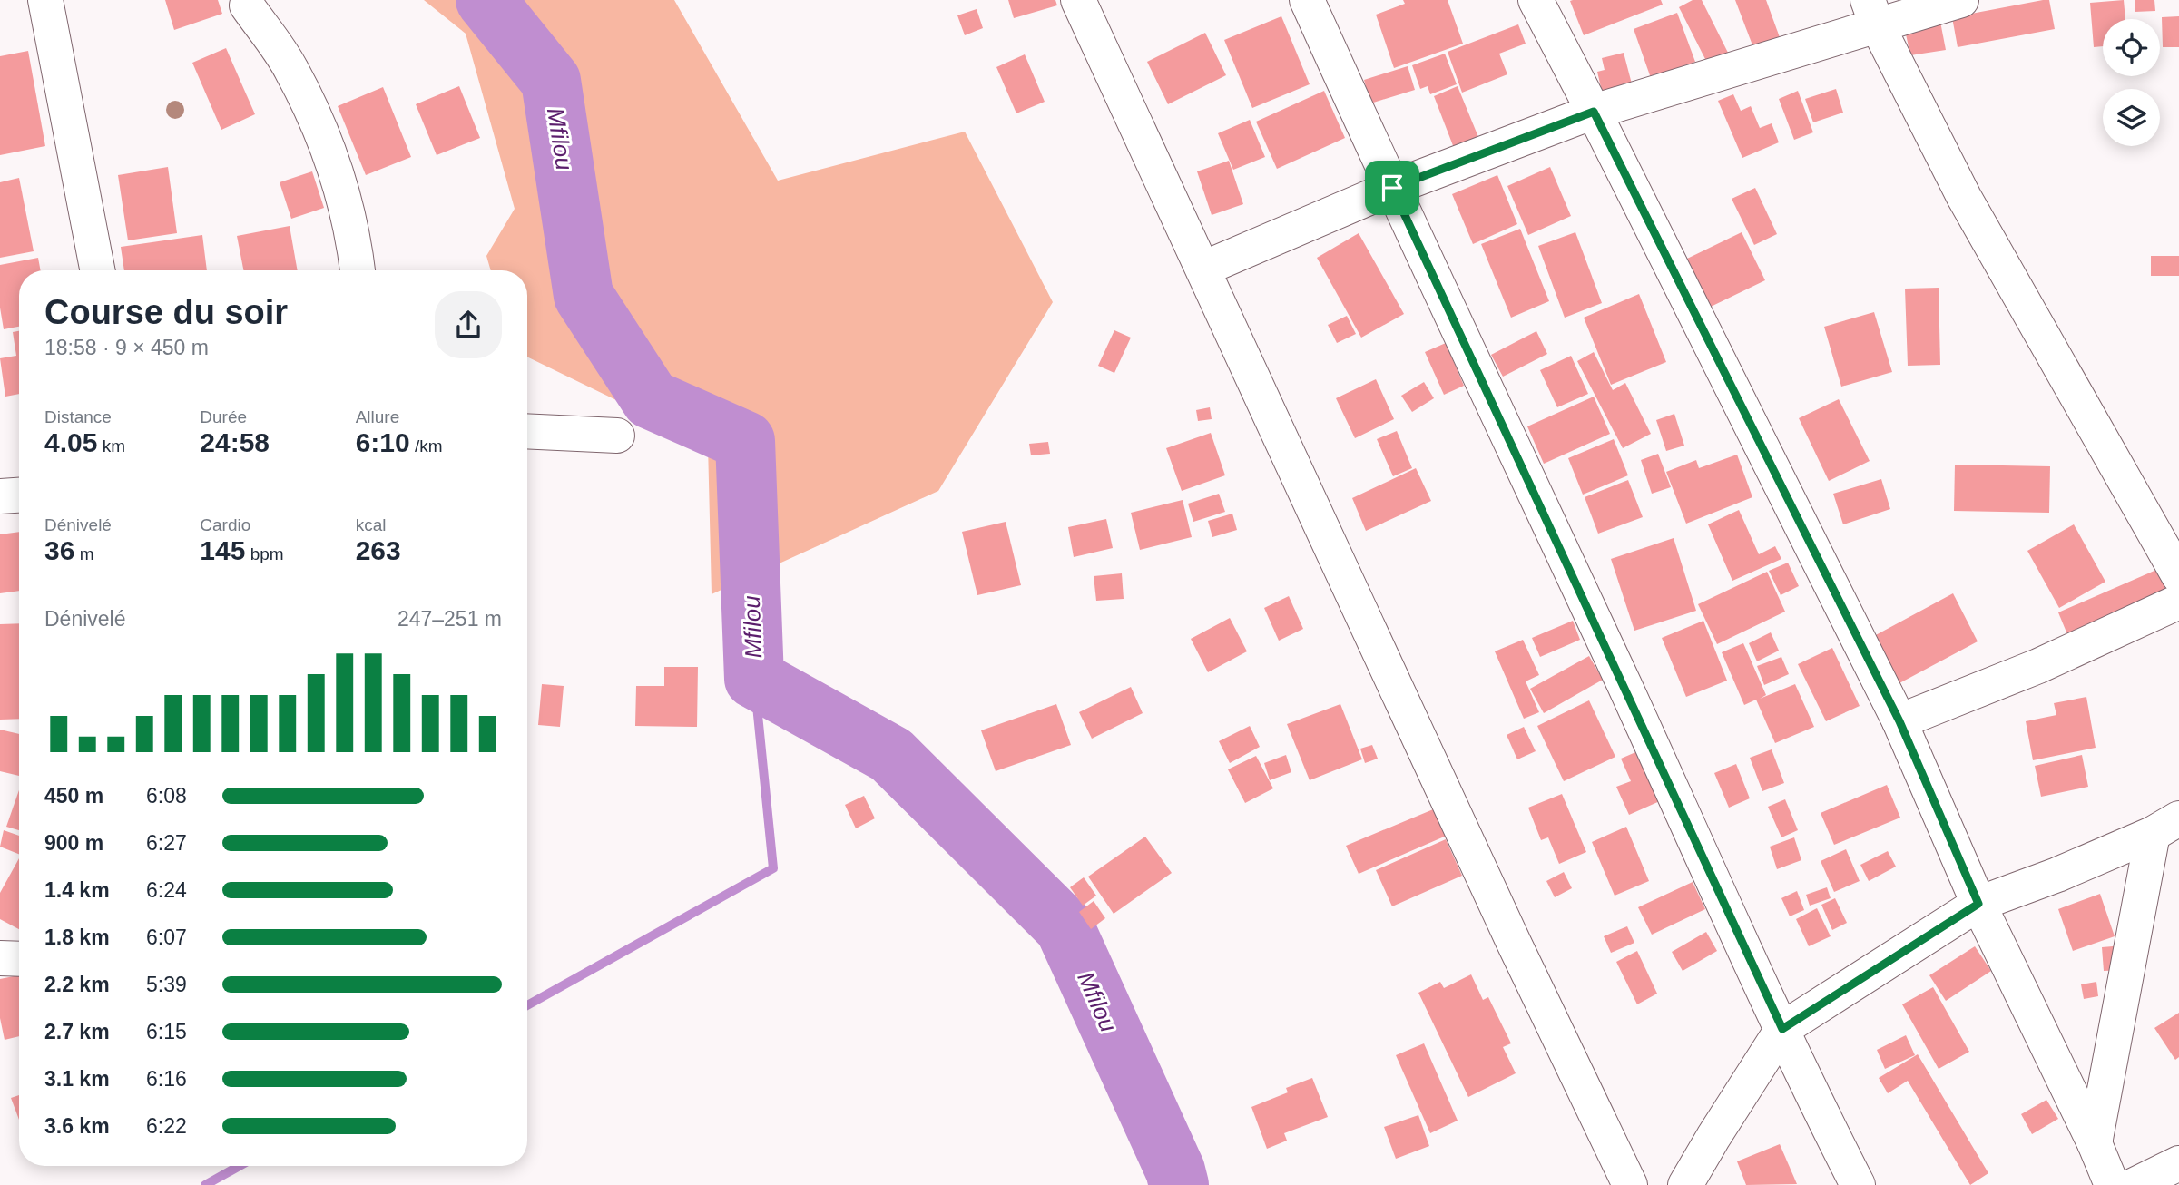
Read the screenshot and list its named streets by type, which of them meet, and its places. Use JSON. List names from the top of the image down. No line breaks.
{"water":["Mfilou"],"page":{"heading":["Course du soir","18:58 · 9 × 450 m"],"stats":[["Distance","4.05 km"],["Durée","24:58"],["Allure","6:10 /km"],["Dénivelé","36 m"],["Cardio","145 bpm"],["kcal","263"]],"chart":["Dénivelé","247–251 m"],"list":[{"name":"450 m","note":"6:08"},{"name":"900 m","note":"6:27"},{"name":"1.4 km","note":"6:24"},{"name":"1.8 km","note":"6:07"},{"name":"2.2 km","note":"5:39"},{"name":"2.7 km","note":"6:15"},{"name":"3.1 km","note":"6:16"},{"name":"3.6 km","note":"6:22"}]}}
